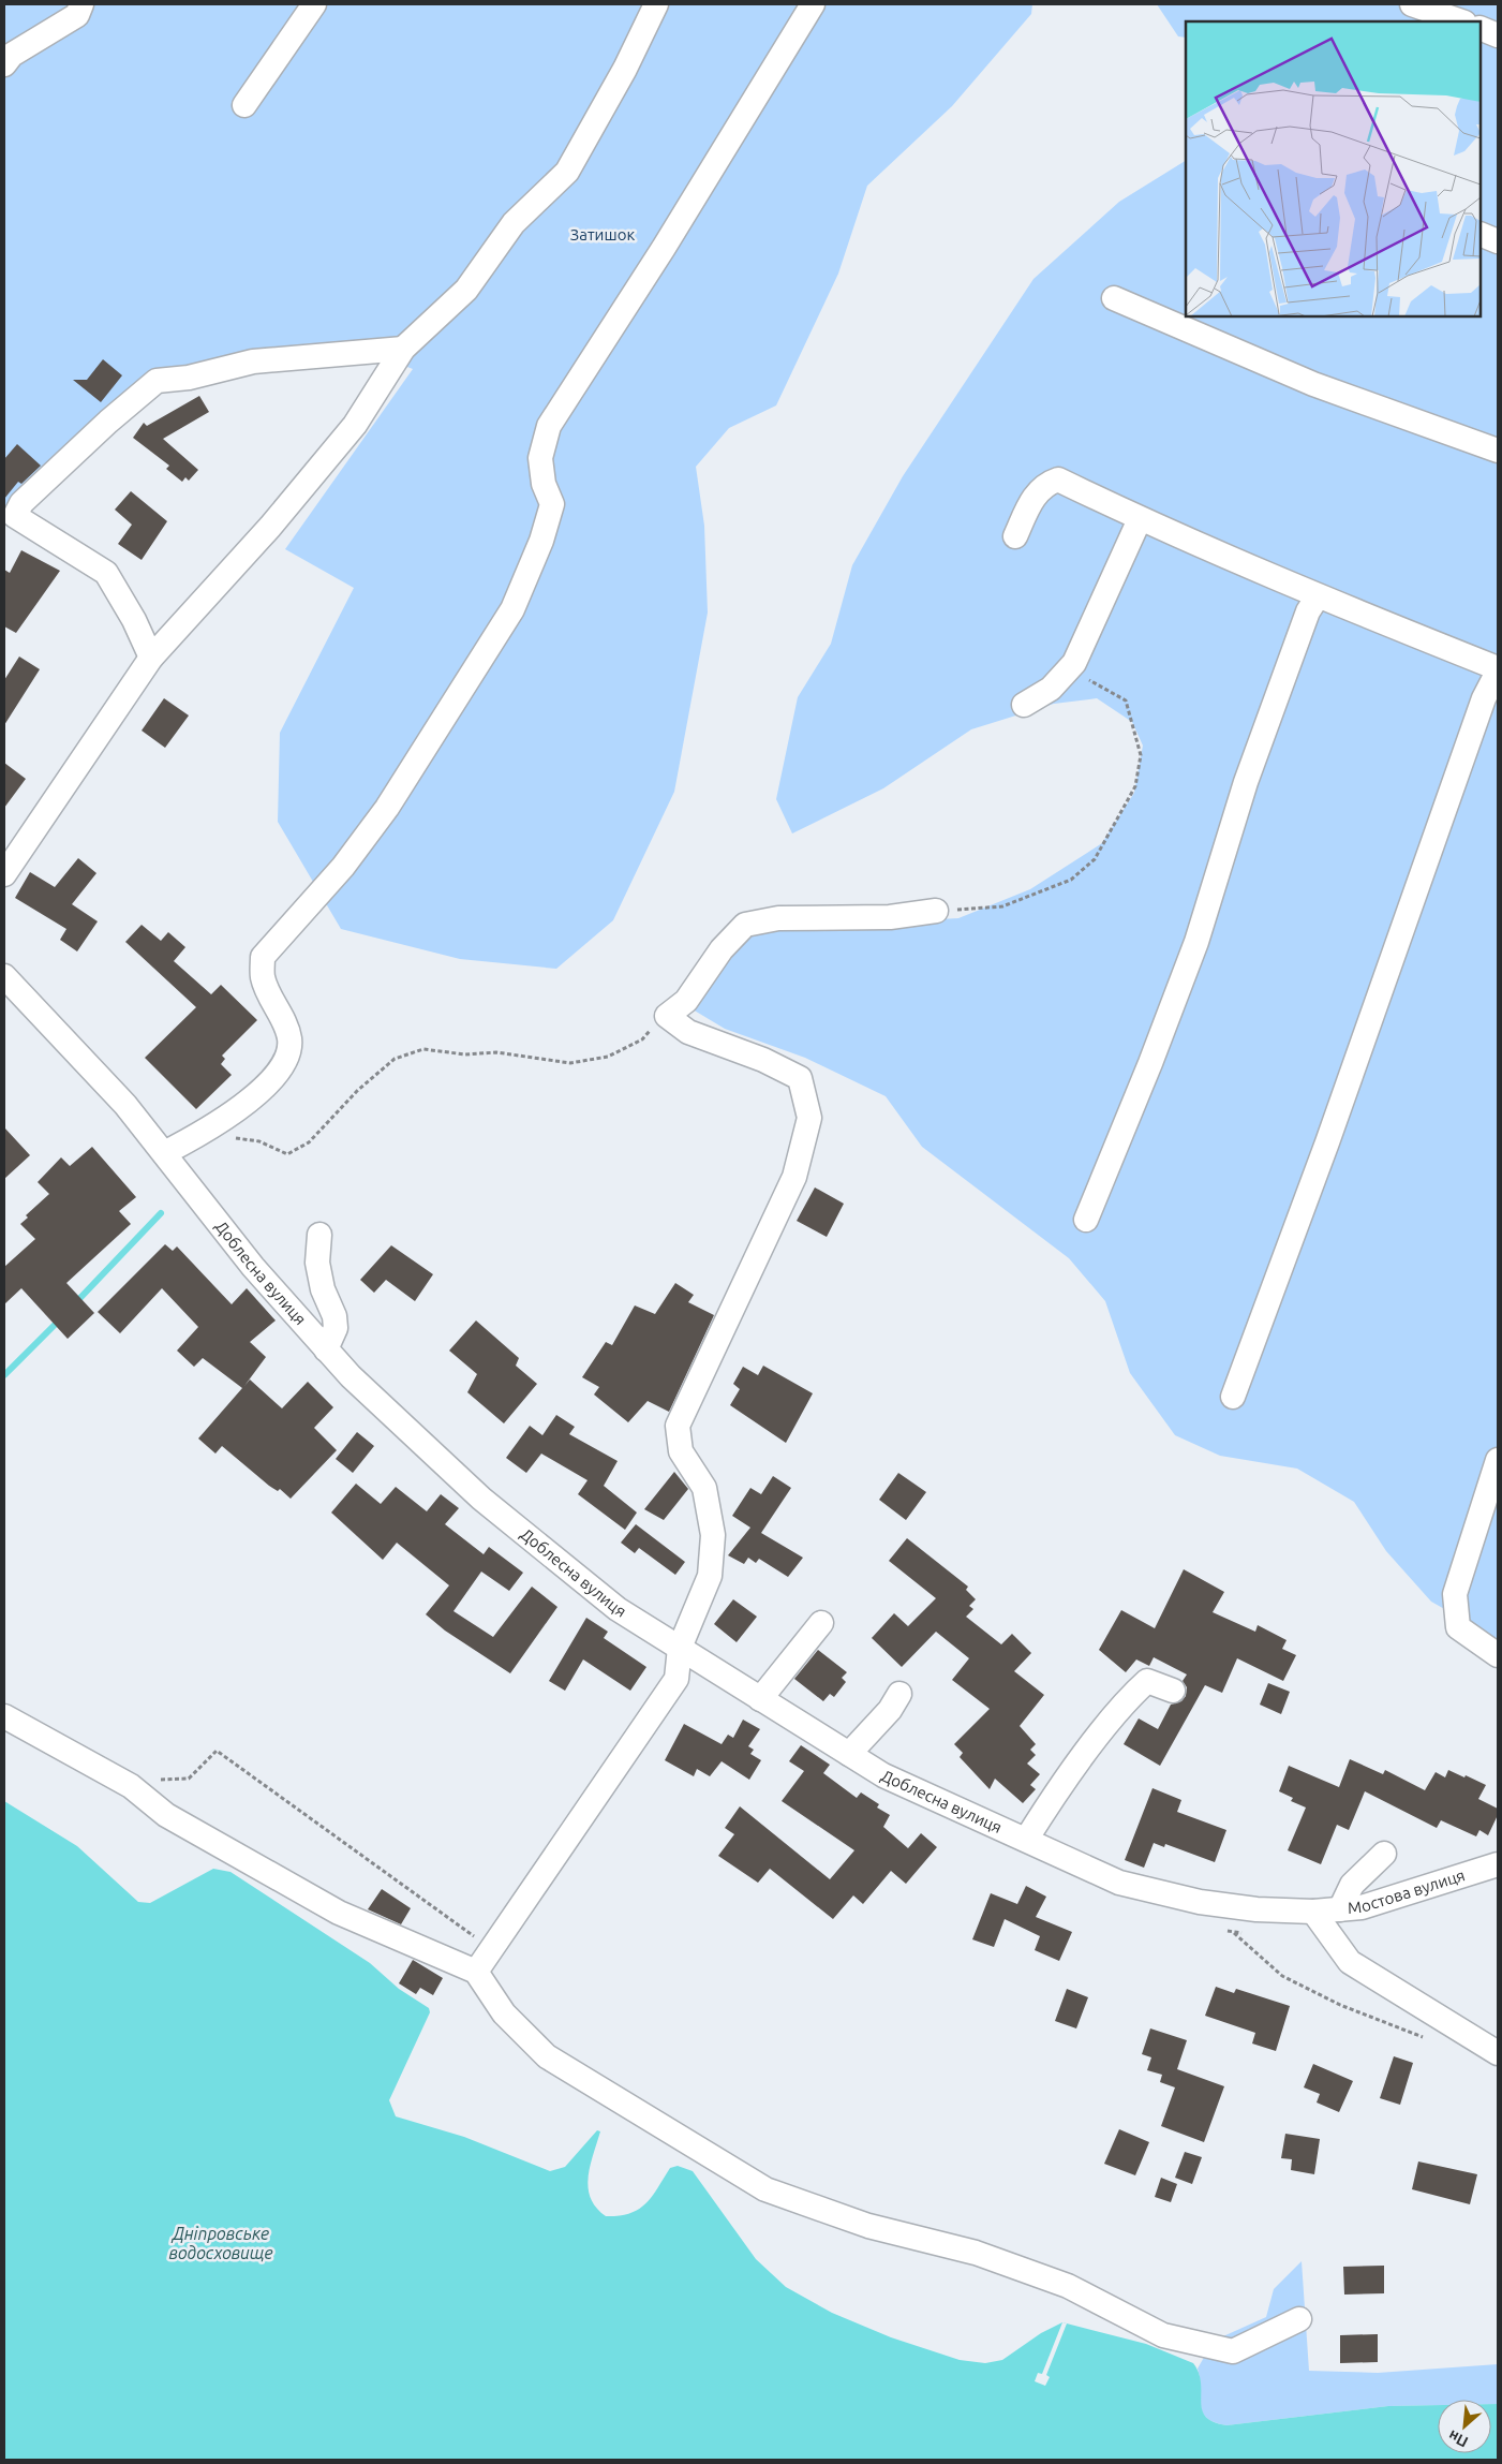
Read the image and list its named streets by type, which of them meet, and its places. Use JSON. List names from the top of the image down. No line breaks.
{"streets":{"street":["Доблесна вулиця","Мостова вулиця"]},"crossings":[["Доблесна вулиця","Мостова вулиця"]],"water":["Дніпровське водосховище"],"parks":["Затишок"],"north":"bottom left"}
